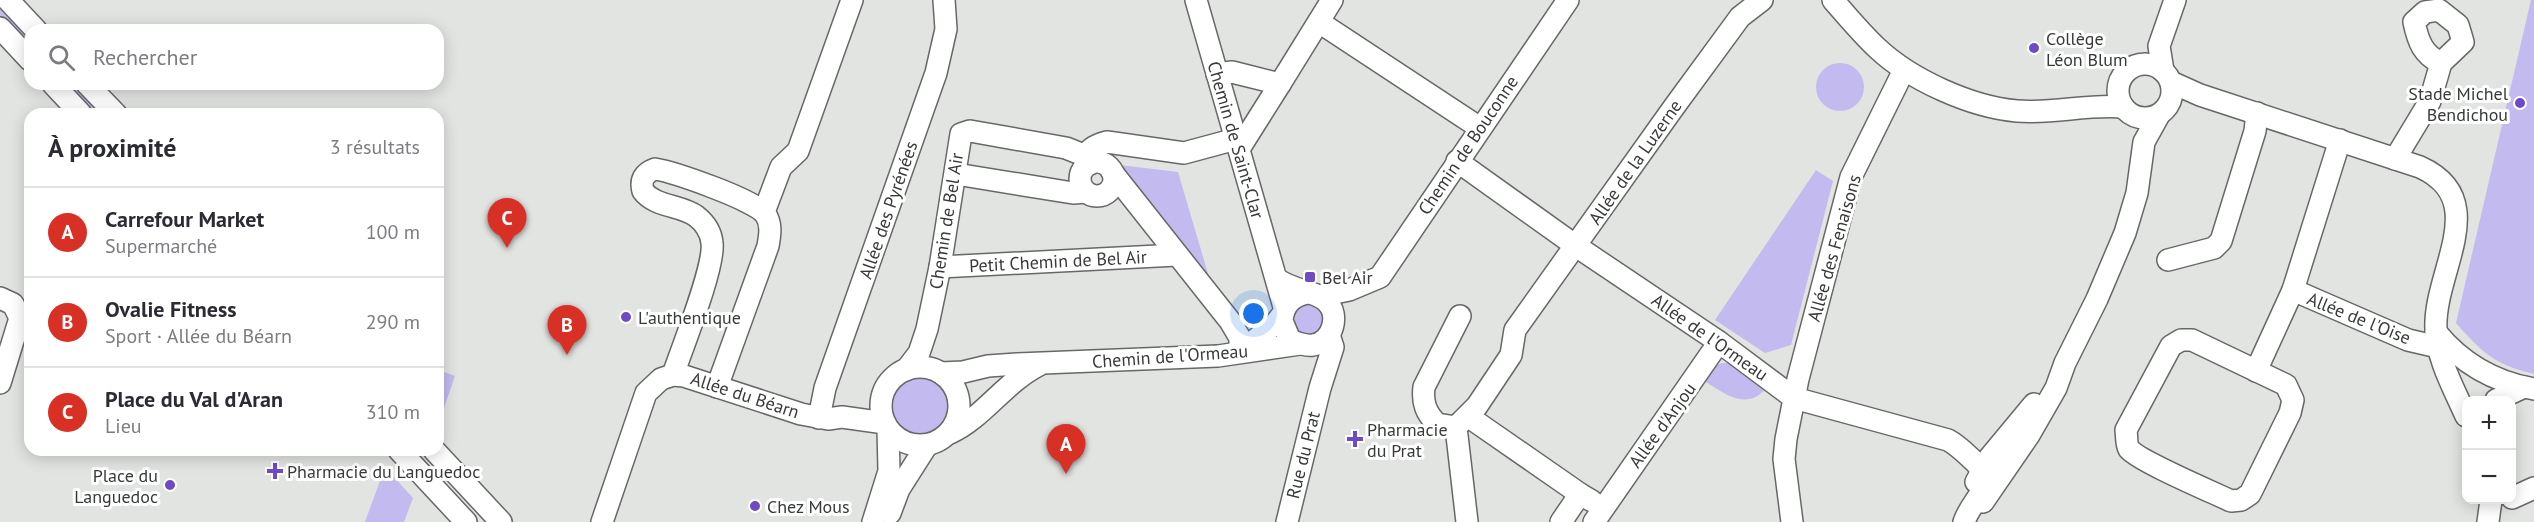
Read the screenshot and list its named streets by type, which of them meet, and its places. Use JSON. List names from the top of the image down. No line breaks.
{"streets":{"street":["Chemin de Saint-Clar","Chemin de Bouconne","Allée de la Luzerne","Allée des Pyrénées","Chemin de Bel Air","Allée des Fenaisons","Petit Chemin de Bel Air","Allée de l'Oise","Allée de l'Ormeau","Chemin de l'Ormeau","Allée du Béarn","Allée d'Anjou","Rue du Prat"]},"crossings":[["Chemin de Saint-Clar","Chemin de Bouconne"],["Chemin de Saint-Clar","Chemin de l'Ormeau"],["Chemin de Saint-Clar","Rue du Prat"],["Chemin de Bouconne","Allée de l'Ormeau"],["Chemin de Bouconne","Chemin de l'Ormeau"],["Chemin de Bouconne","Rue du Prat"],["Allée de la Luzerne","Allée de l'Ormeau"],["Allée de la Luzerne","Allée d'Anjou"],["Allée des Pyrénées","Allée du Béarn"],["Chemin de Bel Air","Petit Chemin de Bel Air"],["Chemin de Bel Air","Chemin de l'Ormeau"],["Chemin de Bel Air","Allée du Béarn"],["Allée des Fenaisons","Allée de l'Ormeau"],["Allée de l'Ormeau","Allée d'Anjou"],["Chemin de l'Ormeau","Allée du Béarn"],["Chemin de l'Ormeau","Rue du Prat"]],"places":{"other":["Collège Léon Blum","Stade Michel Bendichou","L'authentique","Place du Languedoc","Chez Mous"],"transit":["Bel Air"],"health":["Pharmacie du Prat","Pharmacie du Languedoc"]},"page":{"search":"Rechercher","heading":["À proximité","3 résultats"],"list":[{"mark":"A","name":"Carrefour Market","note":"Supermarché","value":"100 m"},{"mark":"B","name":"Ovalie Fitness","note":"Sport · Allée du Béarn","value":"290 m"},{"mark":"C","name":"Place du Val d'Aran","note":"Lieu","value":"310 m"}],"pins":["C","B","A"],"map_buttons":["+","−"]}}
